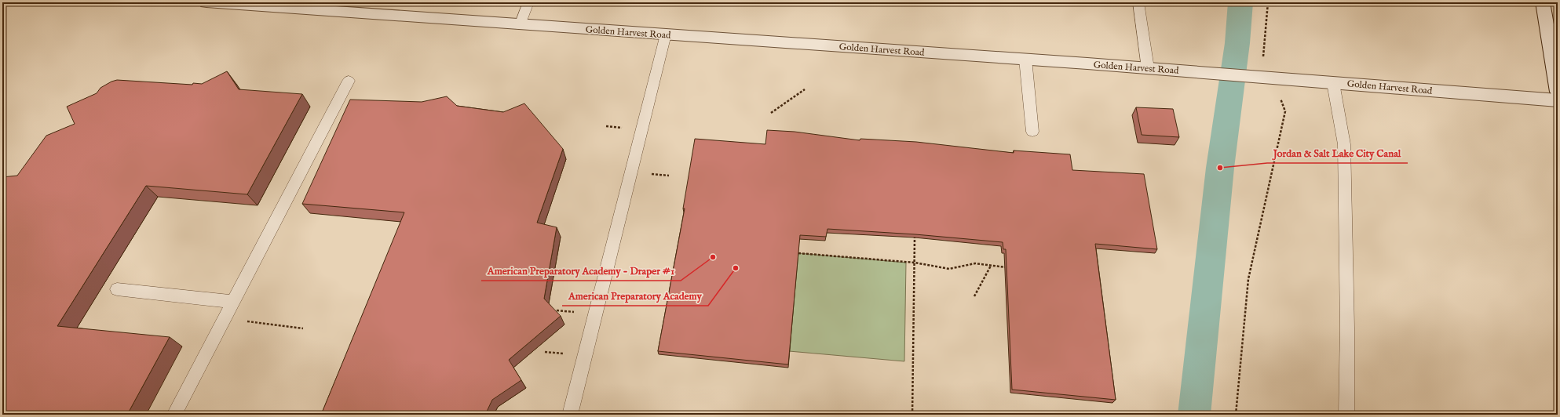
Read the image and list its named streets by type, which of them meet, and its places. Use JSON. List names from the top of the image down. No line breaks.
{"streets":{"street":["Golden Harvest Road"]},"places":["Jordan & Salt Lake City Canal","American Preparatory Academy - Draper #1","American Preparatory Academy"]}
